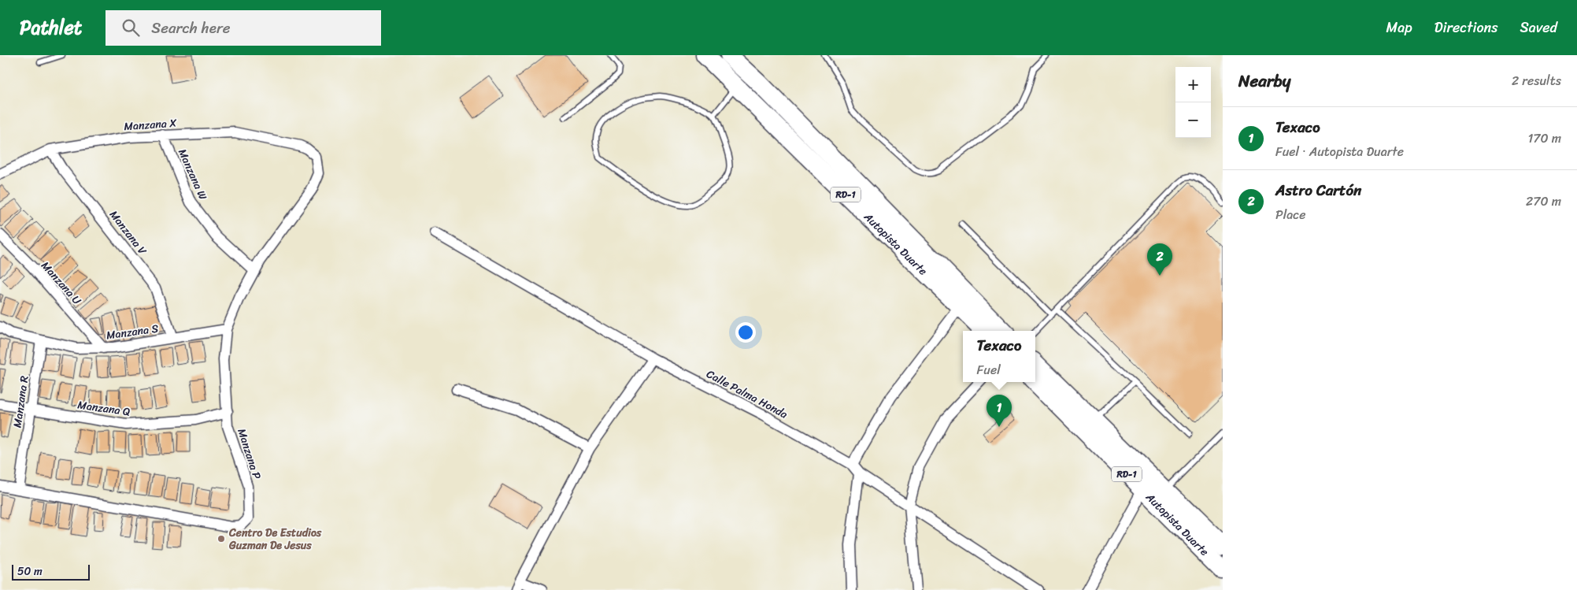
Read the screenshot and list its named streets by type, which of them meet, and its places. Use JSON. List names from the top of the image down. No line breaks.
{"streets":{"highway":["RD-1","Autopista Duarte"],"street":["Manzana X","Manzana W","Manzana V","Manzana U","Manzana S","Calle Palma Honda","Manzana R","Manzana Q","Manzana P"]},"crossings":[["Manzana X","Manzana W"],["Manzana X","Manzana V"],["Manzana X","Manzana P"],["Manzana W","Manzana P"],["Manzana V","Manzana S"],["Manzana U","Manzana S"],["Manzana S","Manzana R"],["Manzana S","Manzana P"],["Manzana R","Manzana Q"],["Manzana R","Manzana P"],["Manzana Q","Manzana P"]],"places":["Centro De Estudios Guzman De Jesus"],"scale_bar":"50 m","page":{"header":"Pathlet","search":"Search here","nav":["Map","Directions","Saved"],"heading":["Nearby","2 results"],"map_buttons":["+","−"],"list":[{"mark":"1","name":"Texaco","note":"Fuel · Autopista Duarte","value":"170 m"},{"mark":"2","name":"Astro Cartón","note":"Place","value":"270 m"}],"pins":["2","1"],"popup":["Texaco","Fuel"],"scale":"50 m"}}
